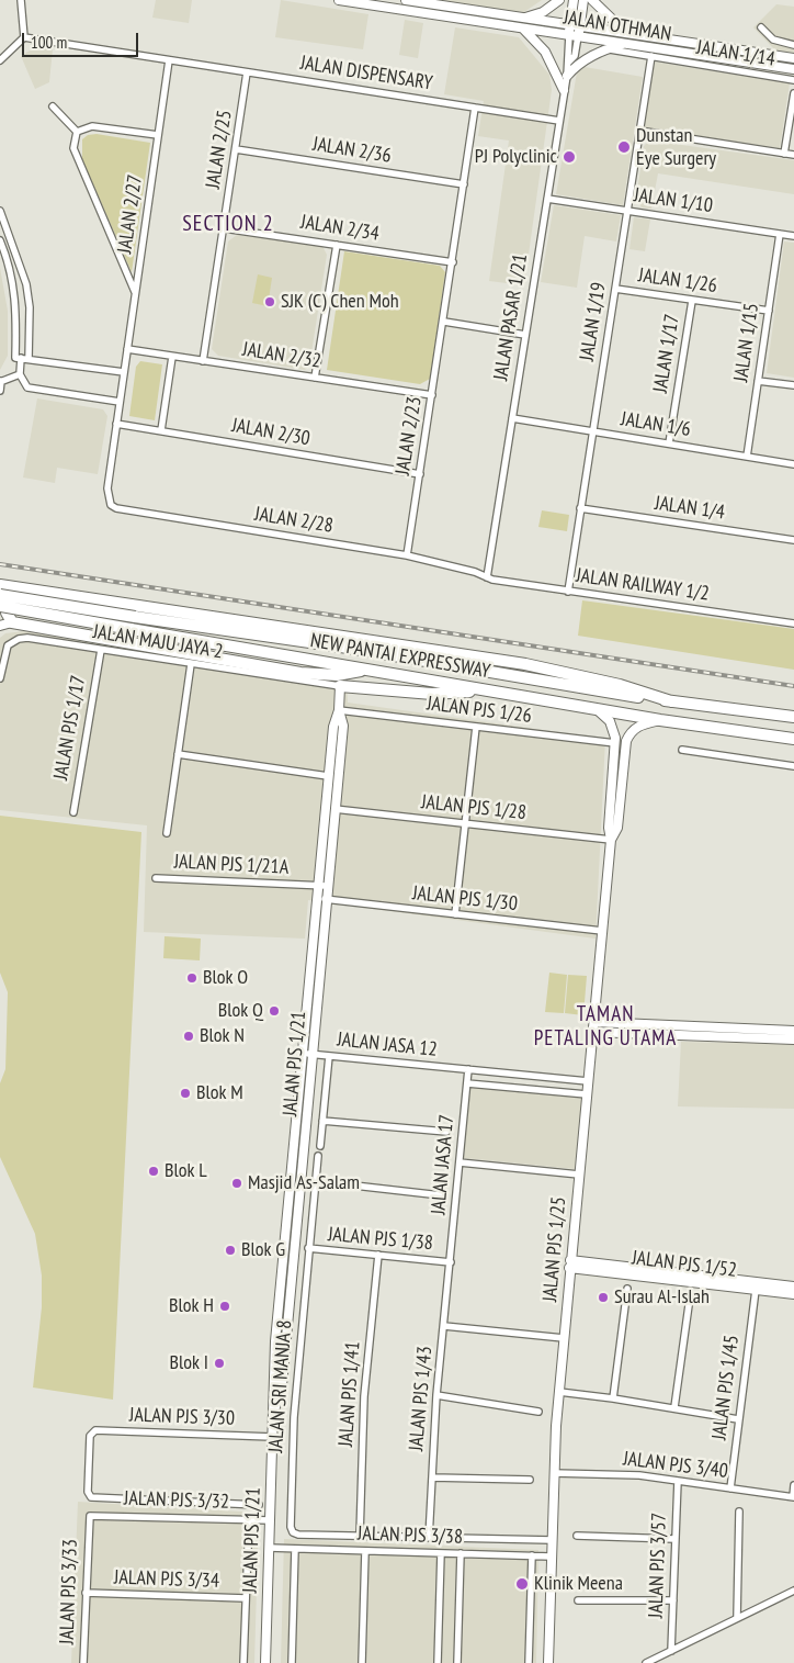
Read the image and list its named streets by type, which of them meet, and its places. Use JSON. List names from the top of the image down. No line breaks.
{"streets":{"highway":["NEW PANTAI EXPRESSWAY"],"main road":["JALAN OTHMAN","JALAN PJS 1/21","JALAN PJS 1/25","JALAN PJS 1/52"],"street":["JALAN 1/14","JALAN DISPENSARY","JALAN 2/25","JALAN 2/36","JALAN 1/10","JALAN 2/27","JALAN 2/34","JALAN 1/26","JALAN PASAR 1/21","JALAN 1/19","JALAN 1/15","JALAN 1/17","JALAN 2/32","JALAN 1/6","JALAN 2/30","JALAN 2/23","JALAN 1/4","JALAN 2/28","JALAN RAILWAY 1/2","JALAN MAJU JAYA 2","JALAN PJS 1/26","JALAN PJS 1/17","JALAN PJS 1/28","JALAN PJS 1/21A","JALAN PJS 1/30","JALAN JASA 12","JALAN JASA 17","JALAN PJS 1/38","JALAN SRI MANJA 8","JALAN PJS 1/45","JALAN PJS 1/41","JALAN PJS 1/43","JALAN PJS 3/30","JALAN PJS 3/40","JALAN PJS 3/32","JALAN PJS 3/38","JALAN PJS 3/57","JALAN PJS 3/34","JALAN PJS 3/33"]},"crossings":[["JALAN OTHMAN","JALAN PASAR 1/21"],["JALAN 1/14","JALAN 1/19"],["JALAN DISPENSARY","JALAN 2/25"],["JALAN DISPENSARY","JALAN 2/27"],["JALAN DISPENSARY","JALAN PASAR 1/21"],["JALAN DISPENSARY","JALAN 2/23"],["JALAN 2/25","JALAN 2/36"],["JALAN 2/25","JALAN 2/34"],["JALAN 2/25","JALAN 2/32"],["JALAN 2/36","JALAN 2/23"],["JALAN 1/10","JALAN PASAR 1/21"],["JALAN 1/10","JALAN 1/19"],["JALAN 1/10","JALAN 1/15"],["JALAN 2/27","JALAN 2/32"],["JALAN 2/27","JALAN 2/30"],["JALAN 2/27","JALAN 2/28"],["JALAN 2/34","JALAN 2/23"],["JALAN 1/26","JALAN 1/19"],["JALAN 1/26","JALAN 1/15"],["JALAN 1/26","JALAN 1/17"],["JALAN PASAR 1/21","JALAN 1/6"],["JALAN PASAR 1/21","JALAN 2/28"],["JALAN PASAR 1/21","JALAN RAILWAY 1/2"],["JALAN 1/19","JALAN 1/6"],["JALAN 1/19","JALAN 1/4"],["JALAN 1/19","JALAN RAILWAY 1/2"],["JALAN 1/15","JALAN 1/6"],["JALAN 1/17","JALAN 1/6"],["JALAN 2/32","JALAN 2/23"],["JALAN 2/30","JALAN 2/23"],["JALAN 2/23","JALAN 2/28"],["JALAN 2/28","JALAN RAILWAY 1/2"],["JALAN MAJU JAYA 2","JALAN PJS 1/17"],["JALAN MAJU JAYA 2","JALAN PJS 1/21"],["NEW PANTAI EXPRESSWAY","JALAN PJS 1/25"],["JALAN PJS 1/26","JALAN PJS 1/21"],["JALAN PJS 1/26","JALAN PJS 1/25"],["JALAN PJS 1/28","JALAN PJS 1/21"],["JALAN PJS 1/28","JALAN PJS 1/25"],["JALAN PJS 1/21A","JALAN PJS 1/21"],["JALAN PJS 1/30","JALAN PJS 1/21"],["JALAN PJS 1/30","JALAN PJS 1/25"],["JALAN JASA 12","JALAN PJS 1/21"],["JALAN JASA 12","JALAN JASA 17"],["JALAN JASA 12","JALAN PJS 1/25"],["JALAN PJS 1/21","JALAN PJS 3/30"],["JALAN PJS 1/21","JALAN PJS 3/32"],["JALAN PJS 1/21","JALAN PJS 3/38"],["JALAN JASA 17","JALAN PJS 1/38"],["JALAN JASA 17","JALAN PJS 1/43"],["JALAN PJS 1/38","JALAN SRI MANJA 8"],["JALAN PJS 1/38","JALAN PJS 1/41"],["JALAN PJS 1/38","JALAN PJS 1/43"],["JALAN PJS 1/25","JALAN PJS 1/52"],["JALAN PJS 1/25","JALAN PJS 3/40"],["JALAN PJS 1/25","JALAN PJS 3/38"],["JALAN PJS 1/52","JALAN PJS 1/45"],["JALAN SRI MANJA 8","JALAN PJS 3/38"],["JALAN PJS 1/45","JALAN PJS 3/40"],["JALAN PJS 1/41","JALAN PJS 3/38"],["JALAN PJS 1/43","JALAN PJS 3/38"],["JALAN PJS 3/40","JALAN PJS 3/57"],["JALAN PJS 3/32","JALAN PJS 3/33"],["JALAN PJS 3/34","JALAN PJS 3/33"]],"districts":["SECTION 2","TAMAN PETALING UTAMA"],"places":["Dunstan Eye Surgery","PJ Polyclinic","SJK (C) Chen Moh","Blok O","Blok Q","Blok N","Blok M","Blok L","Masjid As-Salam","Blok G","Surau Al-Islah","Blok H","Blok I","Klinik Meena"],"scale_bar":"100 m"}
